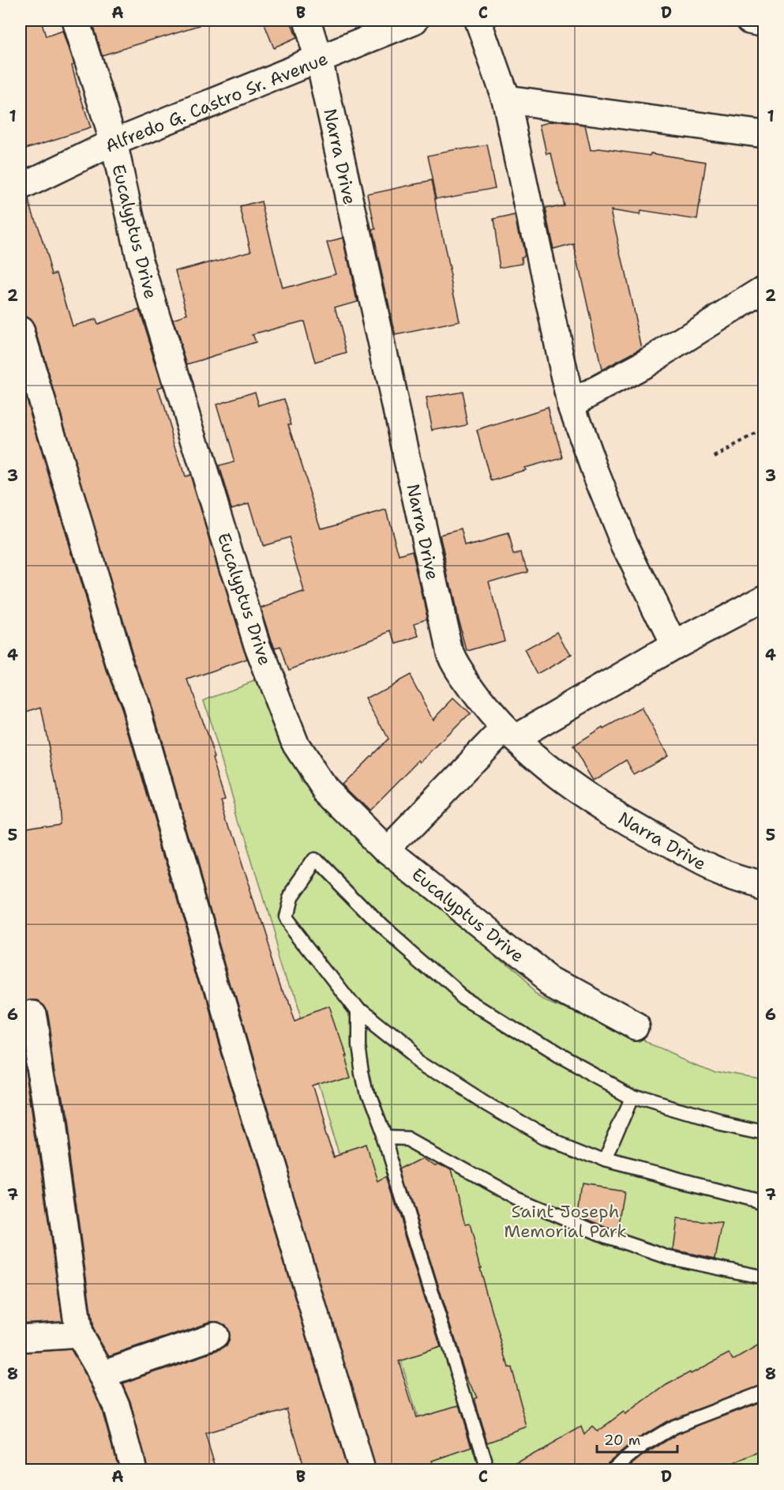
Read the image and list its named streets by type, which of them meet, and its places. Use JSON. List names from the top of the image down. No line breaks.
{"streets":{"street":["Alfredo G. Castro Sr. Avenue","Narra Drive","Eucalyptus Drive"]},"crossings":[["Alfredo G. Castro Sr. Avenue","Narra Drive"],["Alfredo G. Castro Sr. Avenue","Eucalyptus Drive"]],"parks":["Saint Joseph Memorial Park"],"scale_bar":"20 m","grid":{"columns":["A","B","C","D"],"rows":["1","2","3","4","5","6","7","8"]}}
